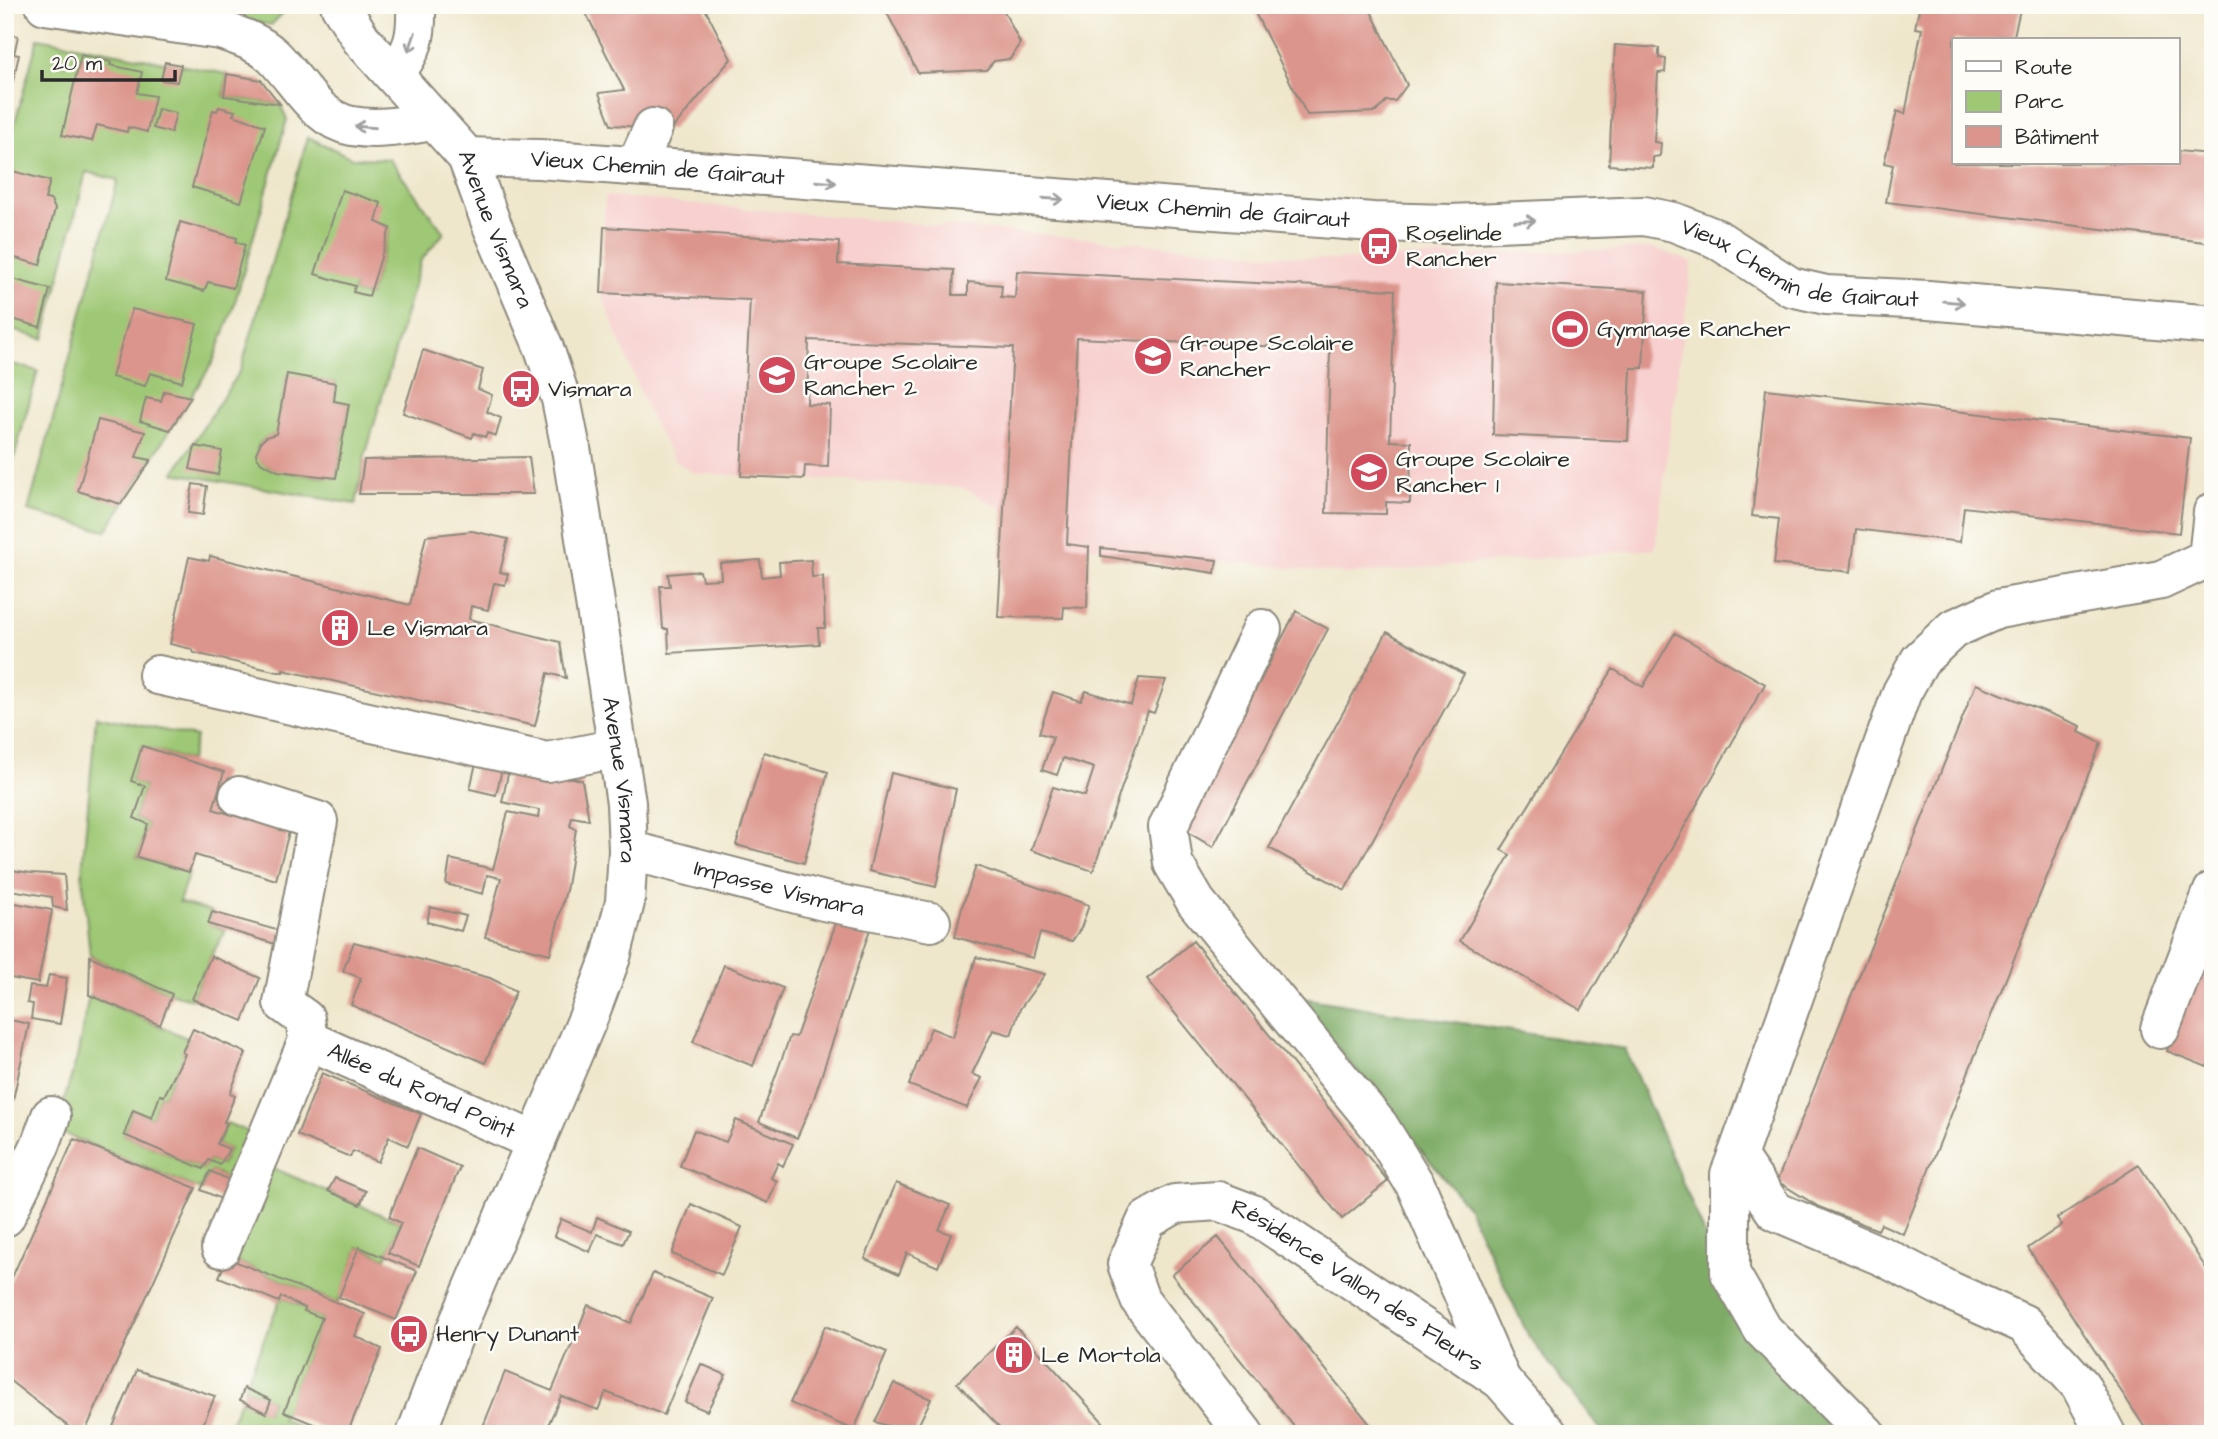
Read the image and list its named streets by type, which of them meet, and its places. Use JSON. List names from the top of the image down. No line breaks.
{"streets":{"street":["Vieux Chemin de Gairaut","Avenue Vismara","Impasse Vismara","Allée du Rond Point","Résidence Vallon des Fleurs"]},"crossings":[["Vieux Chemin de Gairaut","Avenue Vismara"],["Avenue Vismara","Impasse Vismara"],["Avenue Vismara","Allée du Rond Point"]],"one_way":["Vieux Chemin de Gairaut"],"places":{"bus stop":["Roselinde Rancher","Vismara","Henry Dunant"],"sports":["Gymnase Rancher"],"school or university":["Groupe Scolaire Rancher","Groupe Scolaire Rancher 2","Groupe Scolaire Rancher 1"],"building":["Le Vismara","Le Mortola"]},"legend":["Route","Parc","Bâtiment"],"scale_bar":"20 m"}
